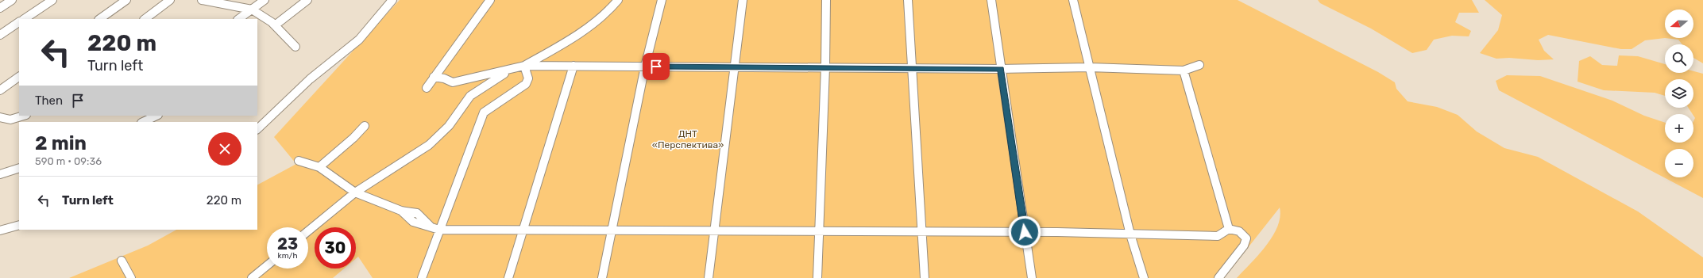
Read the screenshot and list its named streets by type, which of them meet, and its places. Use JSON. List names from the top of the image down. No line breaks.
{"parks":["ДНТ «Перспектива»"],"north":"left","page":{"map_buttons":["+","−"],"turn":["220 m","Turn left"],"then":"Then","heading":["2 min","590 m · 09:36"],"list":[{"name":"Turn left","value":"220 m"}],"speed":"23 km/h","limit":"30"}}
